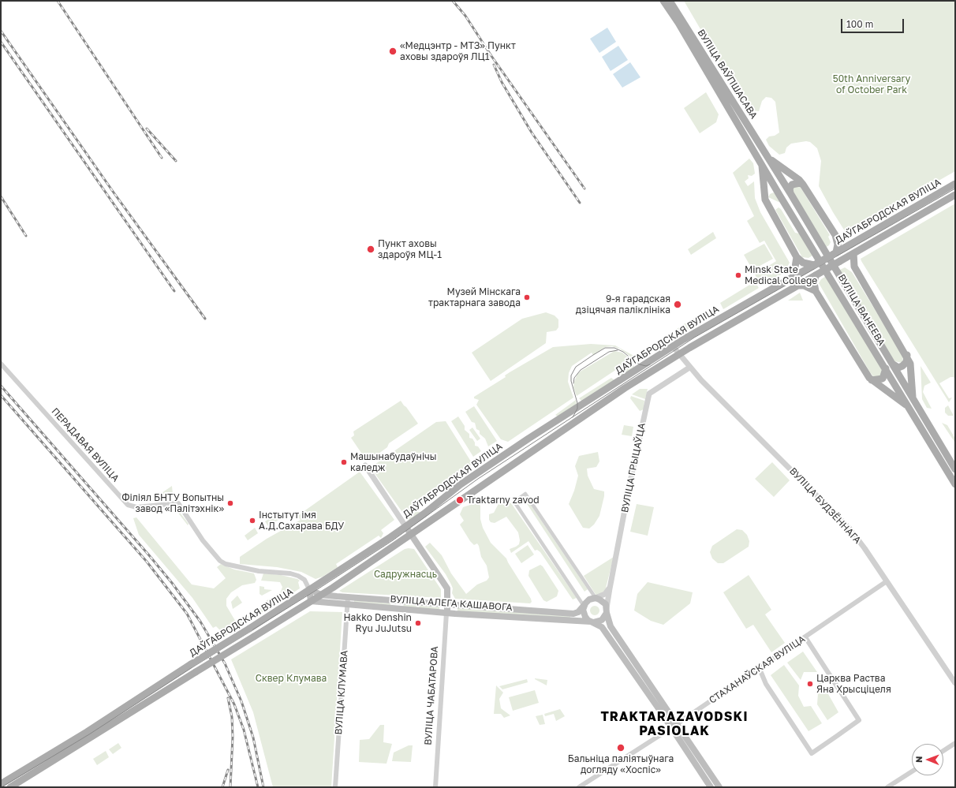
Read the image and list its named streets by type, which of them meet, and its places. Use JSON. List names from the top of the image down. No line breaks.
{"streets":{"main road":["ВУЛІЦА ВАЎПШАСАВА","ДАЎГАБРОДСКАЯ ВУЛІЦА","ВУЛІЦА ВАНЕЕВА","ПЕРАДАВАЯ ВУЛІЦА","ВУЛІЦА АЛЕГА КАШАВОГА","ВУЛІЦА ЧАБАТАРОВА"],"street":["ВУЛІЦА ГРЫЦАЎЦА","ВУЛІЦА БУДЗЁННАГА","СТАХАНАЎСКАЯ ВУЛІЦА","ВУЛІЦА КЛУМАВА"]},"crossings":[["ВУЛІЦА ВАЎПШАСАВА","ВУЛІЦА ВАНЕЕВА"],["ДАЎГАБРОДСКАЯ ВУЛІЦА","ПЕРАДАВАЯ ВУЛІЦА"],["ДАЎГАБРОДСКАЯ ВУЛІЦА","ВУЛІЦА БУДЗЁННАГА"],["ДАЎГАБРОДСКАЯ ВУЛІЦА","ВУЛІЦА АЛЕГА КАШАВОГА"],["ДАЎГАБРОДСКАЯ ВУЛІЦА","ВУЛІЦА ЧАБАТАРОВА"],["ПЕРАДАВАЯ ВУЛІЦА","ВУЛІЦА АЛЕГА КАШАВОГА"],["ВУЛІЦА ГРЫЦАЎЦА","ВУЛІЦА БУДЗЁННАГА"],["ВУЛІЦА ГРЫЦАЎЦА","ВУЛІЦА АЛЕГА КАШАВОГА"],["ВУЛІЦА БУДЗЁННАГА","СТАХАНАЎСКАЯ ВУЛІЦА"],["ВУЛІЦА АЛЕГА КАШАВОГА","ВУЛІЦА КЛУМАВА"],["ВУЛІЦА АЛЕГА КАШАВОГА","ВУЛІЦА ЧАБАТАРОВА"]],"districts":["TRAKTARAZAVODSKI PASIOLAK"],"parks":["50th Anniversary of October Park","Садружнасць","Сквер Клумава"],"places":["«Медцэнтр - МТЗ» Пункт аховы здароўя ЛЦ1","Пункт аховы здароўя МЦ-1","Minsk State Medical College","Музей Мінскага трактарнага завода","9-я гарадская дзіцячая паліклініка","Машынабудаўнічы каледж","Traktarny zavod","Філіял БНТУ Вопытны завод «Палітэхнік»","Інстытут імя А.Д.Сахарава БДУ","Hakko Denshin Ryu JuJutsu","Царква Раства Яна Хрысціцеля","Бальніца паліятыўнага догляду «Хоспіс»"],"scale_bar":"100 m","north":"left"}
